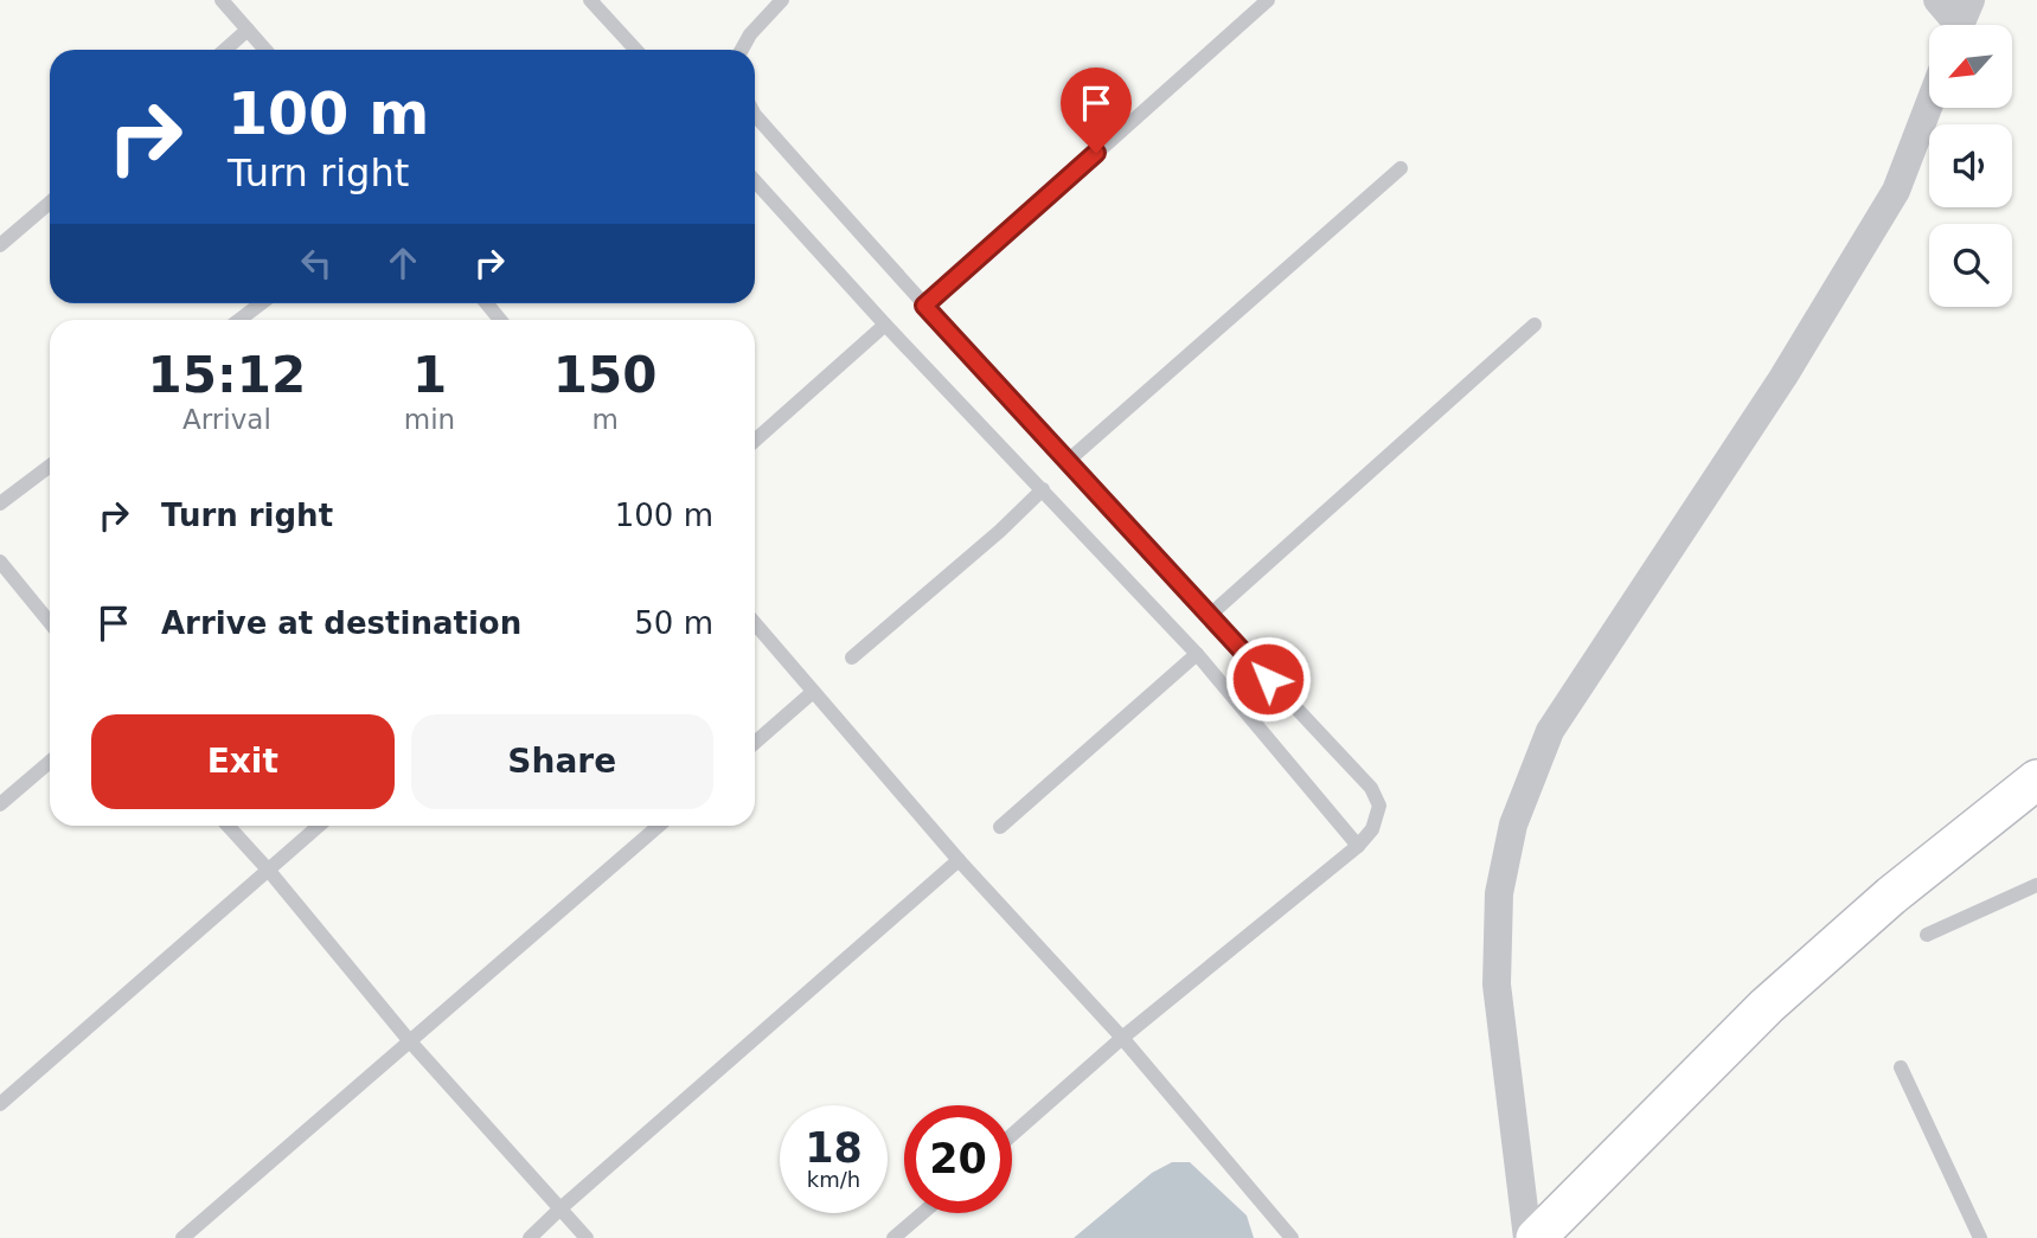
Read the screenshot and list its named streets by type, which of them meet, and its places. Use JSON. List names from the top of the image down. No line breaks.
{"north":"bottom left","page":{"turn":["100 m","Turn right"],"eta":["15:12","Arrival","1","min","150","m"],"list":[{"name":"Turn right","value":"100 m"},{"name":"Arrive at destination","value":"50 m"}],"buttons":["Exit","Share"],"speed":"18 km/h","limit":"20"}}
